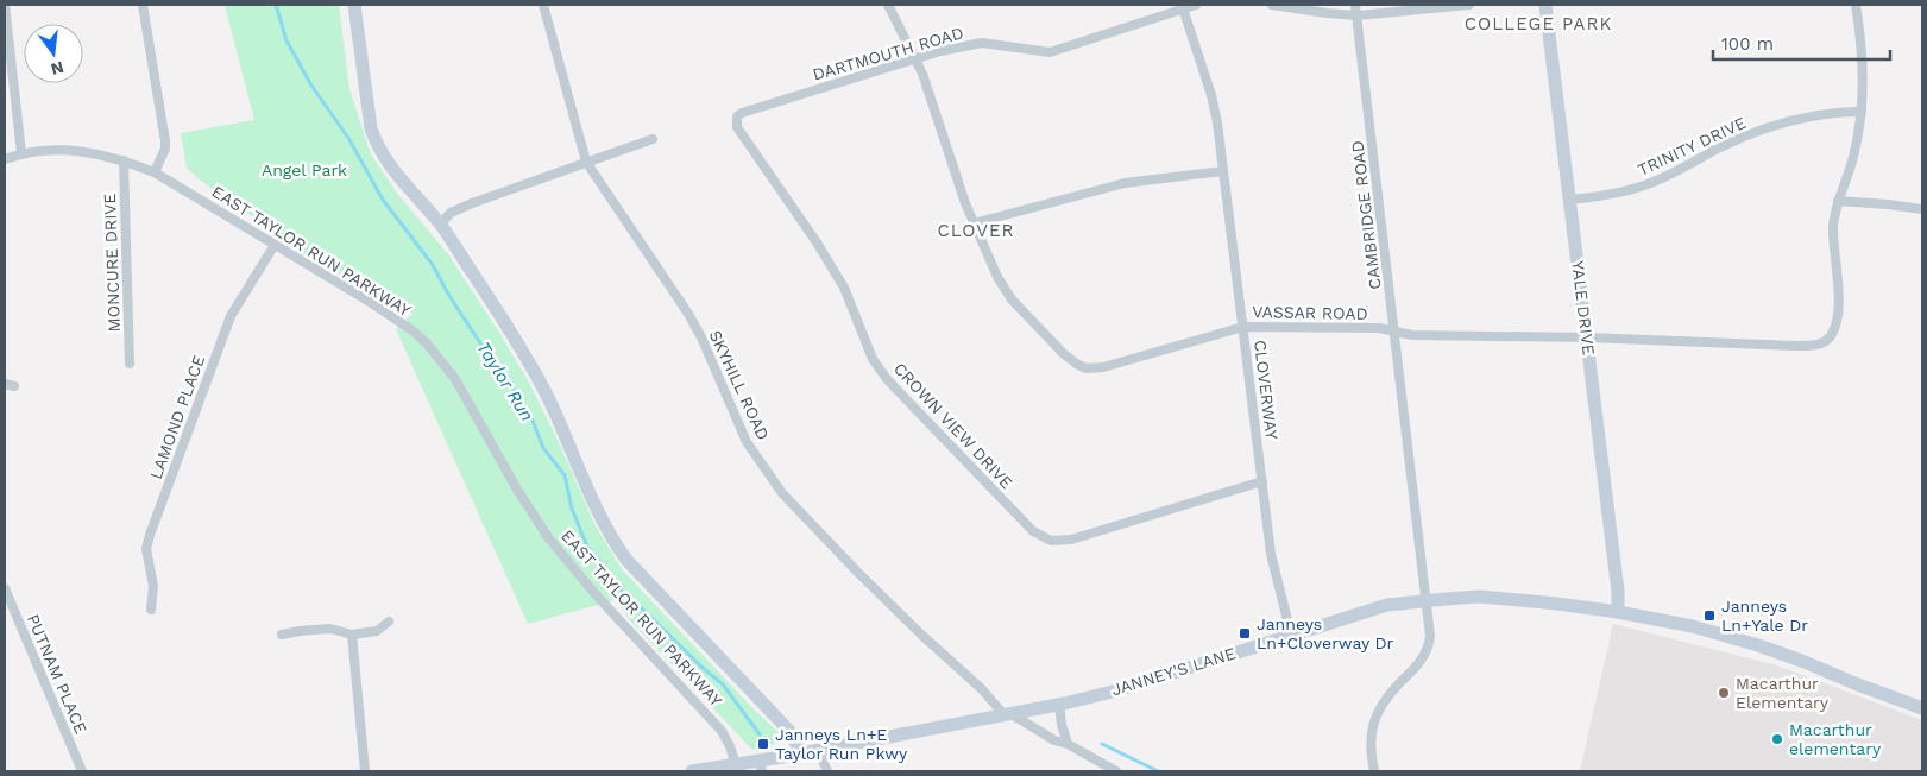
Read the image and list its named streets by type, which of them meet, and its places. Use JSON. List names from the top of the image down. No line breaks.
{"streets":{"street":["DARTMOUTH ROAD","TRINITY DRIVE","CAMBRIDGE ROAD","EAST TAYLOR RUN PARKWAY","MONCURE DRIVE","YALE DRIVE","VASSAR ROAD","SKYHILL ROAD","CLOVERWAY","LAMOND PLACE","CROWN VIEW DRIVE","JANNEY'S LANE","PUTNAM PLACE"]},"crossings":[["DARTMOUTH ROAD","VASSAR ROAD"],["DARTMOUTH ROAD","CLOVERWAY"],["DARTMOUTH ROAD","CROWN VIEW DRIVE"],["TRINITY DRIVE","YALE DRIVE"],["CAMBRIDGE ROAD","VASSAR ROAD"],["CAMBRIDGE ROAD","JANNEY'S LANE"],["EAST TAYLOR RUN PARKWAY","MONCURE DRIVE"],["EAST TAYLOR RUN PARKWAY","LAMOND PLACE"],["EAST TAYLOR RUN PARKWAY","JANNEY'S LANE"],["YALE DRIVE","VASSAR ROAD"],["YALE DRIVE","JANNEY'S LANE"],["VASSAR ROAD","CLOVERWAY"],["SKYHILL ROAD","JANNEY'S LANE"],["CLOVERWAY","CROWN VIEW DRIVE"],["CLOVERWAY","JANNEY'S LANE"]],"districts":["COLLEGE PARK","CLOVER"],"water":["Taylor Run"],"parks":["Angel Park"],"places":{"transit":["Janneys Ln+Yale Dr","Janneys Ln+Cloverway Dr","Janneys Ln+E Taylor Run Pkwy"],"other":["Macarthur Elementary","Macarthur elementary"]},"scale_bar":"100 m","north":"bottom"}
